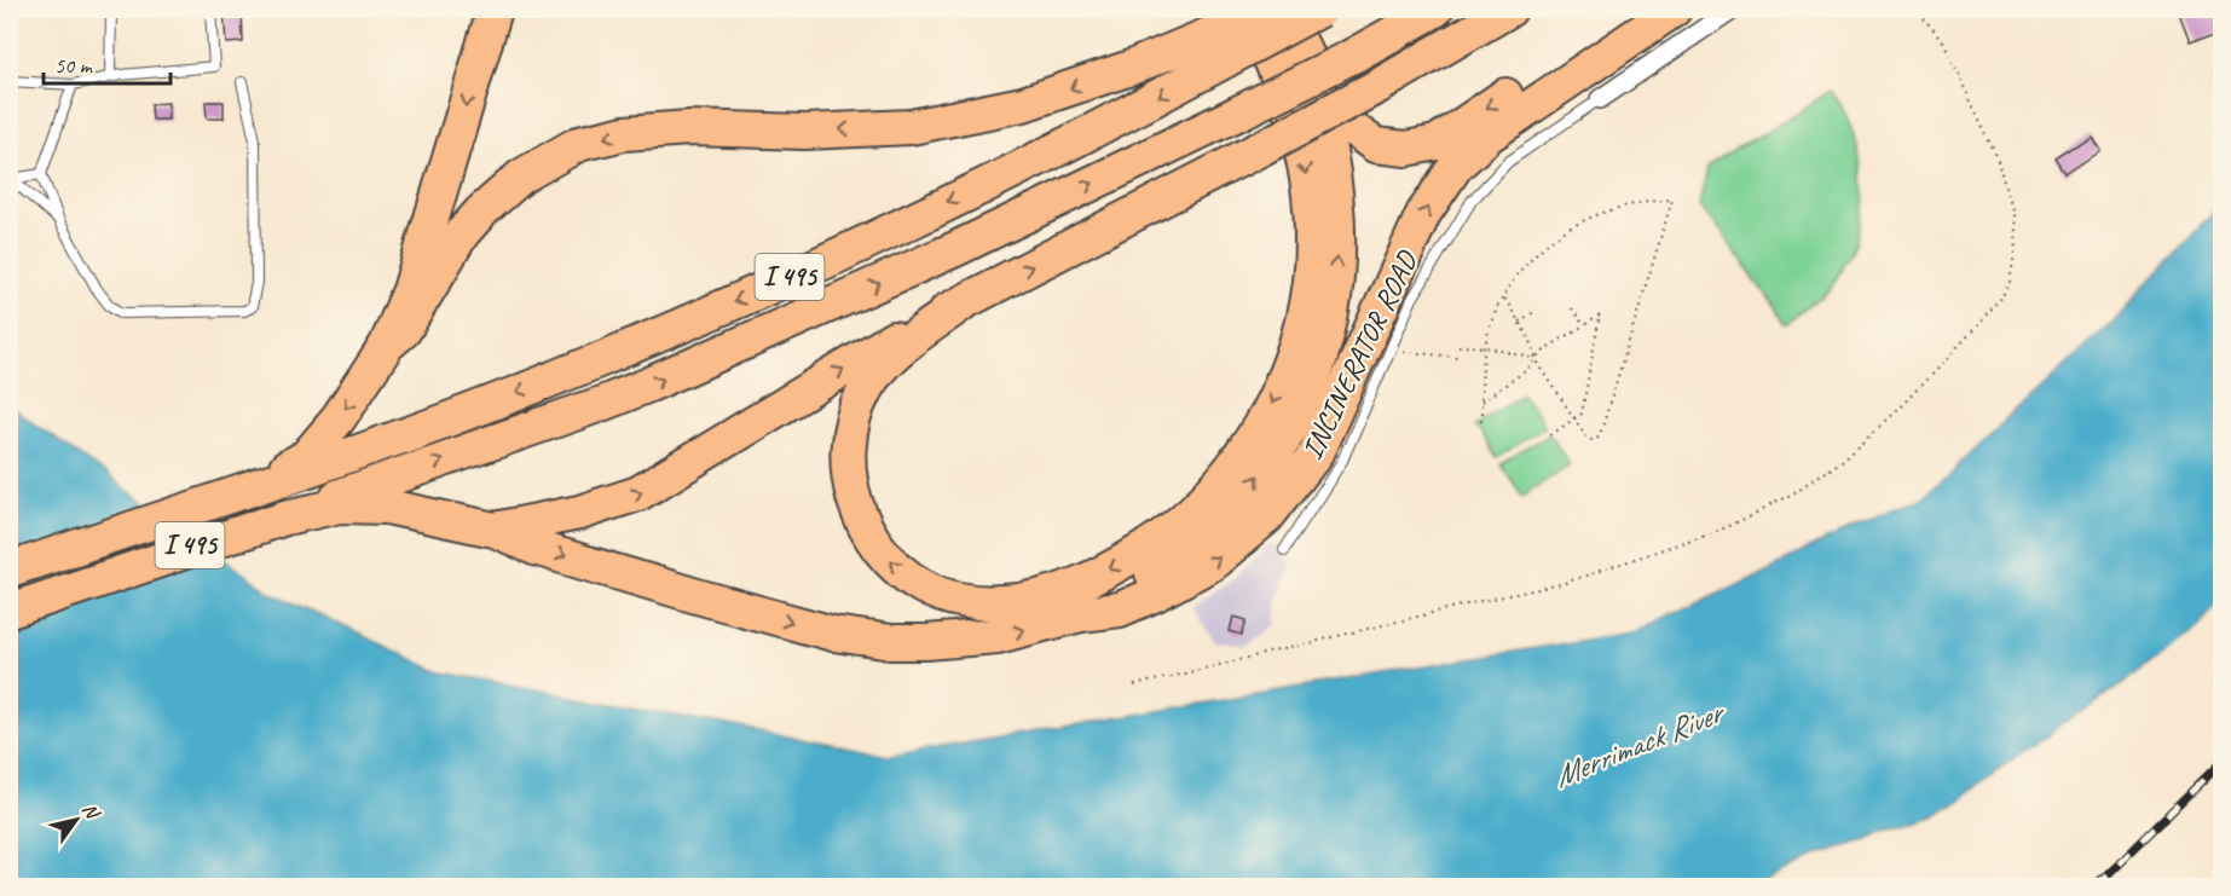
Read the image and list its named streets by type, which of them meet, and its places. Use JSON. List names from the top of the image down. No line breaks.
{"streets":{"highway":["I 495"],"street":["INCINERATOR ROAD"]},"water":["Merrimack River"],"scale_bar":"50 m","north":"top right"}
